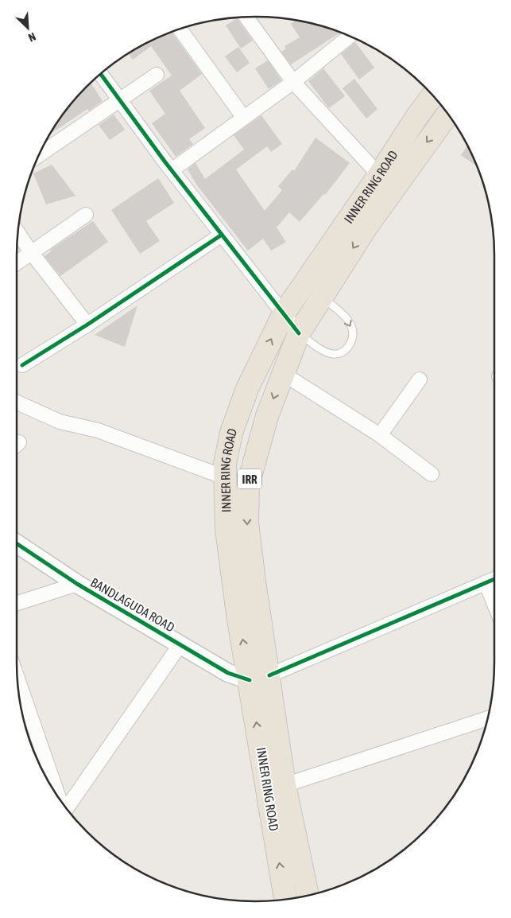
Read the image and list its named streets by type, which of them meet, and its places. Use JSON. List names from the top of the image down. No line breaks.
{"streets":{"highway":["INNER RING ROAD","IRR"],"street":["BANDLAGUDA ROAD"]},"crossings":[["INNER RING ROAD","BANDLAGUDA ROAD"]],"north":"bottom right"}
